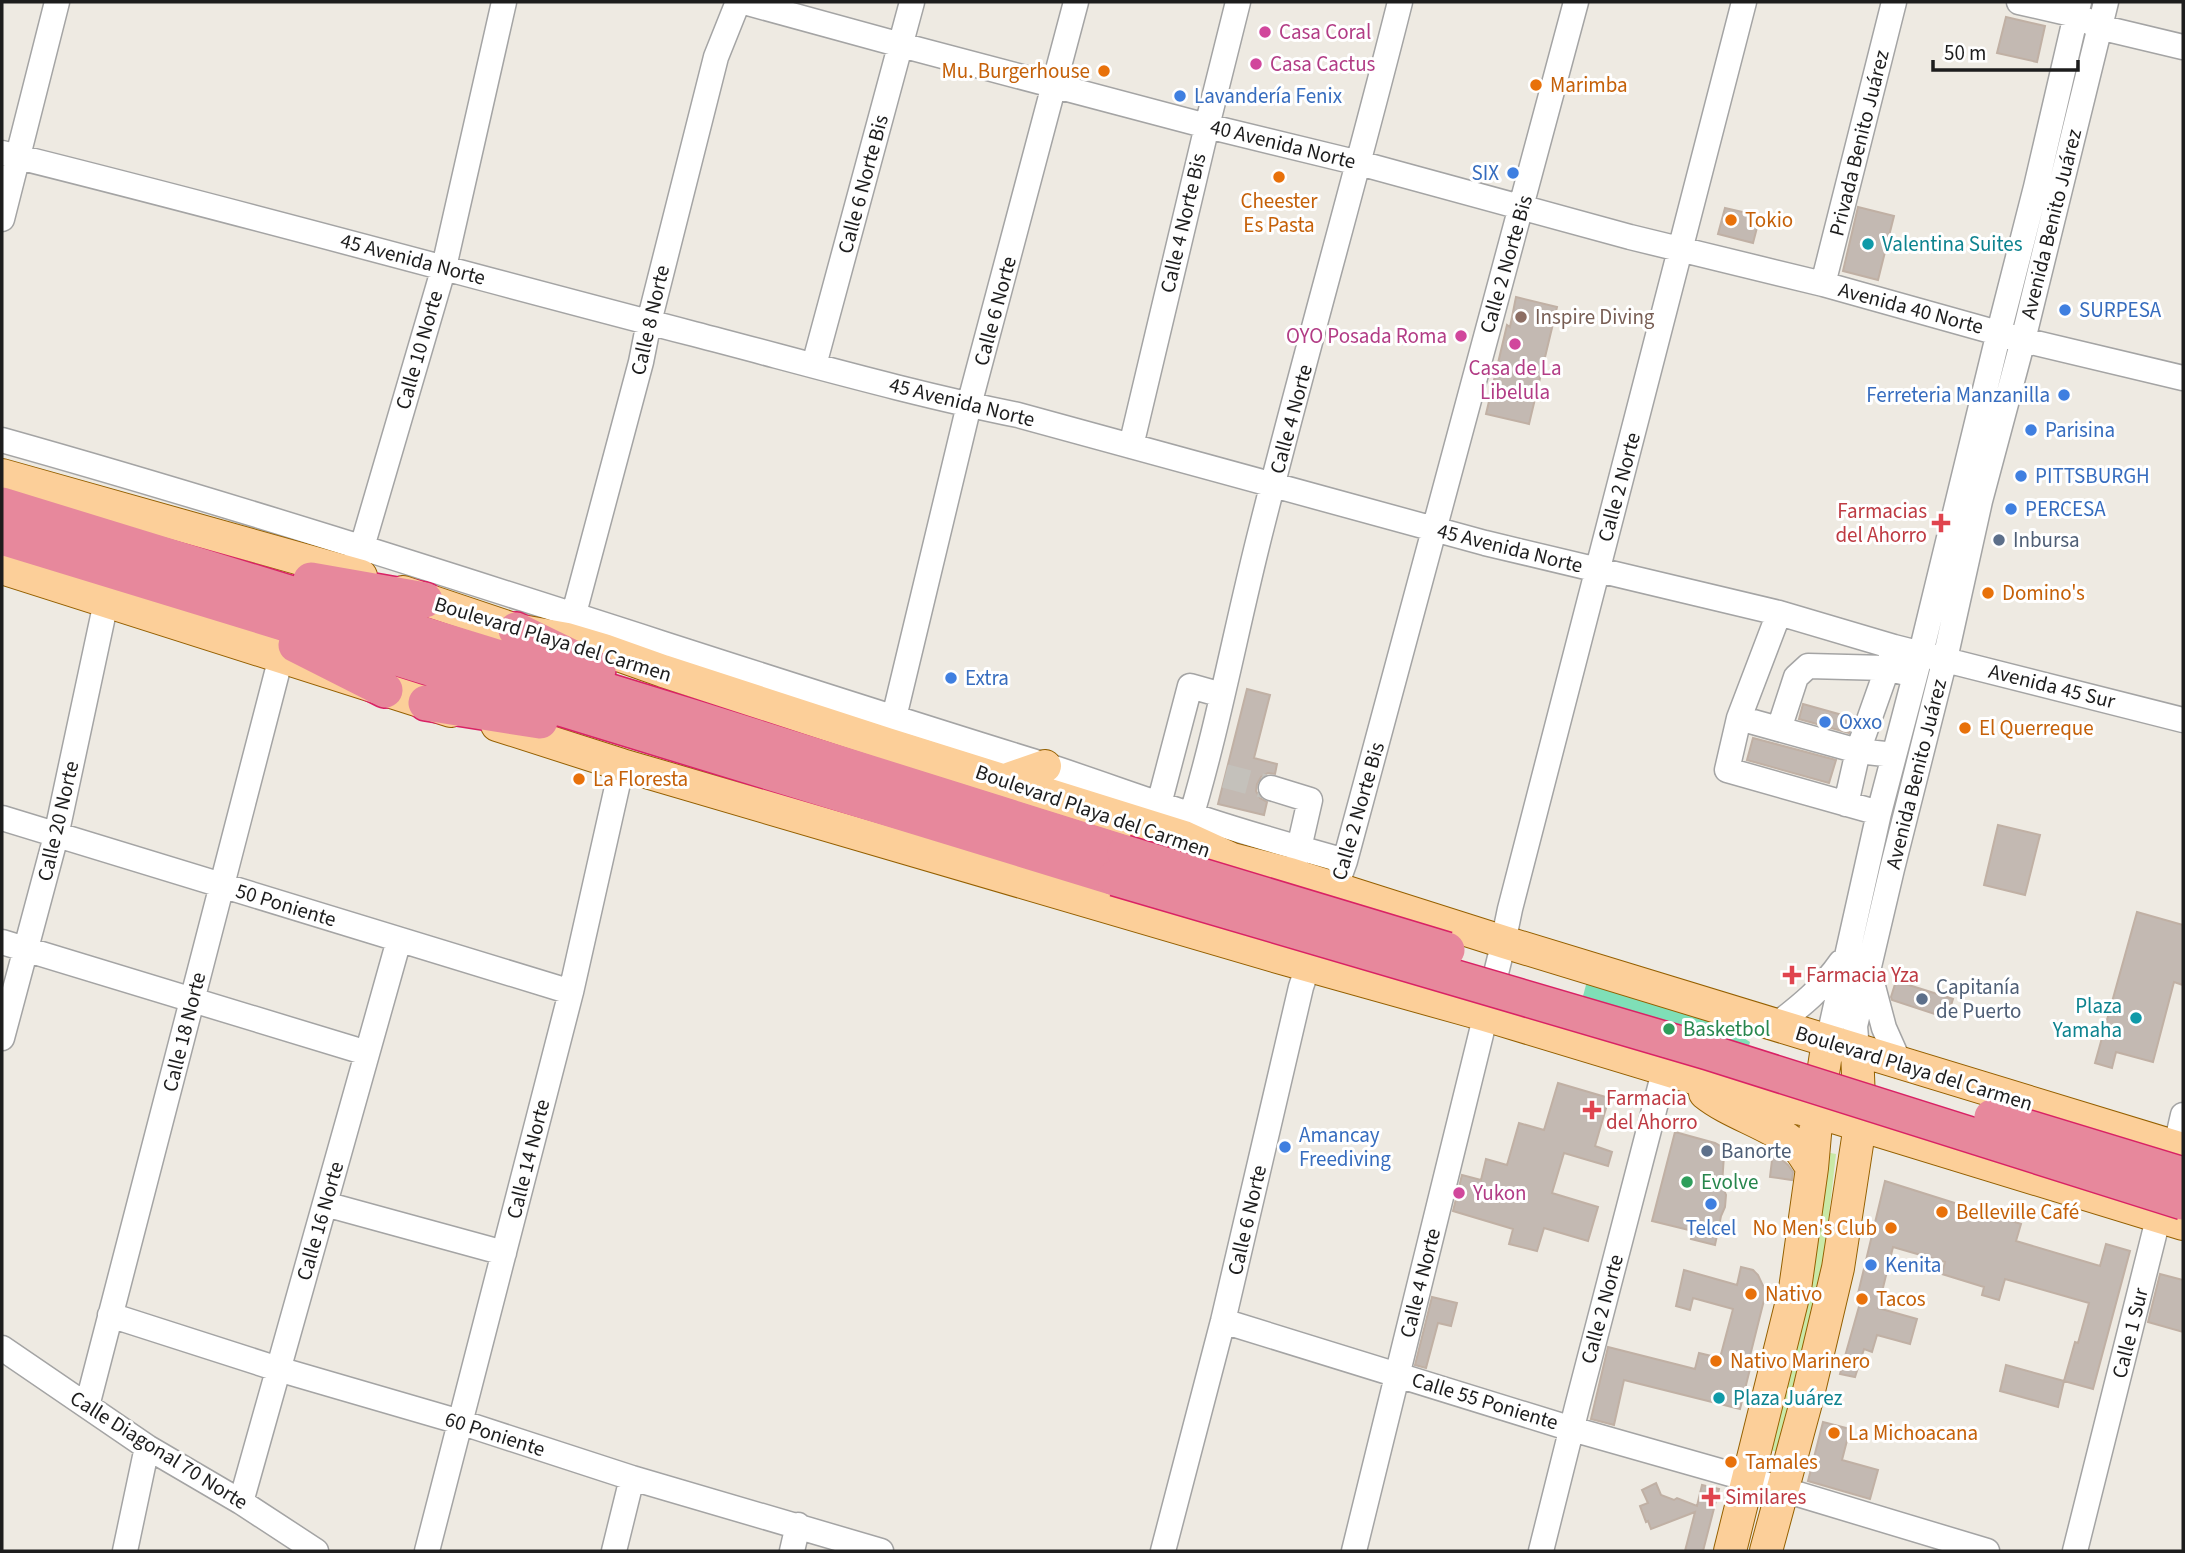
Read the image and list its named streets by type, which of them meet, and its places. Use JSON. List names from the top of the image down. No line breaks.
{"streets":{"main road":["Avenida Benito Juárez","Boulevard Playa del Carmen"],"street":["Privada Benito Juárez","40 Avenida Norte","Calle 6 Norte Bis","Calle 4 Norte Bis","45 Avenida Norte","Calle 2 Norte Bis","Avenida 40 Norte","Calle 6 Norte","Calle 8 Norte","Calle 10 Norte","Calle 4 Norte","Calle 2 Norte","Avenida 45 Sur","Calle 20 Norte","50 Poniente","Calle 18 Norte","Calle 14 Norte","Calle 16 Norte","Calle 1 Sur","Calle 55 Poniente","60 Poniente","Calle Diagonal 70 Norte"]},"crossings":[["Privada Benito Juárez","40 Avenida Norte"],["Privada Benito Juárez","Avenida 40 Norte"],["40 Avenida Norte","Calle 6 Norte Bis"],["40 Avenida Norte","Calle 4 Norte Bis"],["40 Avenida Norte","Calle 2 Norte Bis"],["40 Avenida Norte","Avenida 40 Norte"],["40 Avenida Norte","Calle 6 Norte"],["40 Avenida Norte","Calle 4 Norte"],["40 Avenida Norte","Calle 2 Norte"],["Calle 6 Norte Bis","45 Avenida Norte"],["Calle 4 Norte Bis","45 Avenida Norte"],["Avenida Benito Juárez","45 Avenida Norte"],["Avenida Benito Juárez","Avenida 40 Norte"],["Avenida Benito Juárez","Boulevard Playa del Carmen"],["Avenida Benito Juárez","Avenida 45 Sur"],["Avenida Benito Juárez","Calle 55 Poniente"],["45 Avenida Norte","Calle 2 Norte Bis"],["45 Avenida Norte","Calle 6 Norte"],["45 Avenida Norte","Calle 8 Norte"],["45 Avenida Norte","Calle 10 Norte"],["45 Avenida Norte","Calle 4 Norte"],["45 Avenida Norte","Calle 2 Norte"],["45 Avenida Norte","Avenida 45 Sur"],["Calle 2 Norte Bis","Calle 6 Norte"],["Calle 2 Norte Bis","Boulevard Playa del Carmen"],["Calle 6 Norte","Boulevard Playa del Carmen"],["Calle 6 Norte","Calle 55 Poniente"],["Calle 8 Norte","Boulevard Playa del Carmen"],["Calle 10 Norte","Boulevard Playa del Carmen"],["Calle 4 Norte","Calle 2 Norte"],["Calle 4 Norte","Boulevard Playa del Carmen"],["Calle 4 Norte","Calle 55 Poniente"],["Calle 2 Norte","Boulevard Playa del Carmen"],["Calle 2 Norte","Calle 55 Poniente"],["Boulevard Playa del Carmen","Calle 1 Sur"],["Calle 20 Norte","50 Poniente"],["50 Poniente","Calle 18 Norte"],["50 Poniente","Calle 14 Norte"],["50 Poniente","Calle 16 Norte"],["Calle 18 Norte","60 Poniente"],["Calle 18 Norte","Calle Diagonal 70 Norte"],["Calle 14 Norte","60 Poniente"],["Calle 16 Norte","60 Poniente"],["Calle 16 Norte","Calle Diagonal 70 Norte"]],"places":{"other":["Casa Coral","Casa Cactus","Mu. Burgerhouse","Marimba","Lavandería Fenix","SIX","Cheester Es Pasta","Tokio","Valentina Suites","SURPESA","Inspire Diving","OYO Posada Roma","Casa de La Libelula","Ferreteria Manzanilla","Parisina","PITTSBURGH","PERCESA","Inbursa","Domino's","Extra","Oxxo","El Querreque","La Floresta","Capitanía de Puerto","Plaza Yamaha","Basketbol","Amancay Freediving","Banorte","Evolve","Yukon","Telcel","Belleville Café","No Men's Club","Kenita","Nativo","Tacos","Nativo Marinero","Plaza Juárez","La Michoacana","Tamales"],"health":["Farmacias del Ahorro","Farmacia Yza","Farmacia del Ahorro","Similares"]},"scale_bar":"50 m"}
